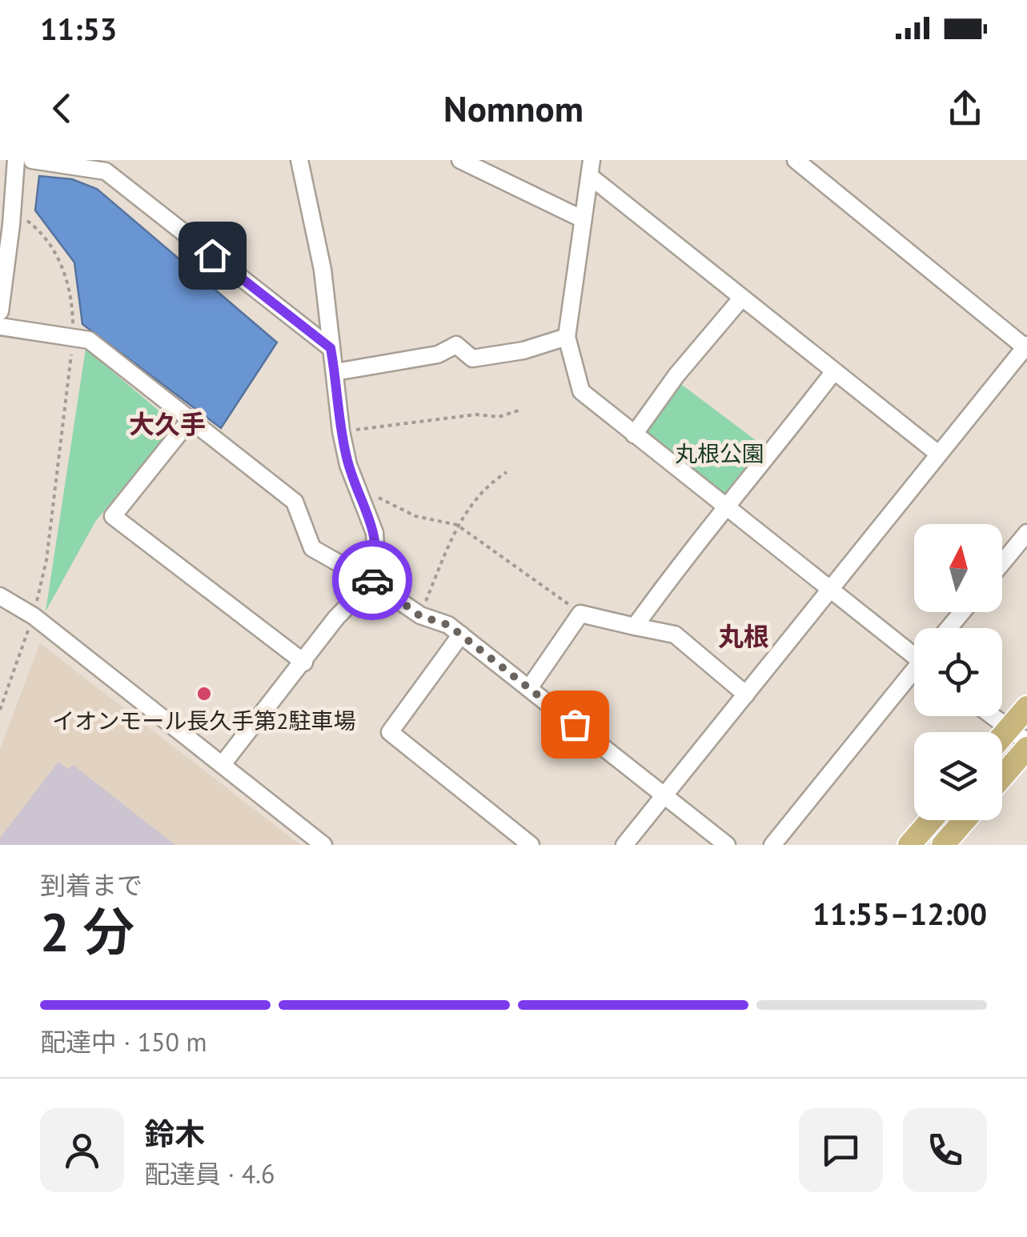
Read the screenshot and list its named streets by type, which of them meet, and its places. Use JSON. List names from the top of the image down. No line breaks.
{"districts":["大久手","丸根"],"parks":["丸根公園"],"places":["イオンモール長久手第2駐車場"],"north":"top","page":{"status":"11:53","header":"Nomnom","heading":["2 分","到着まで","11:55–12:00"],"panel":["鈴木","配達員 · 4.6"],"bar":"配達中 · 150 m"}}
